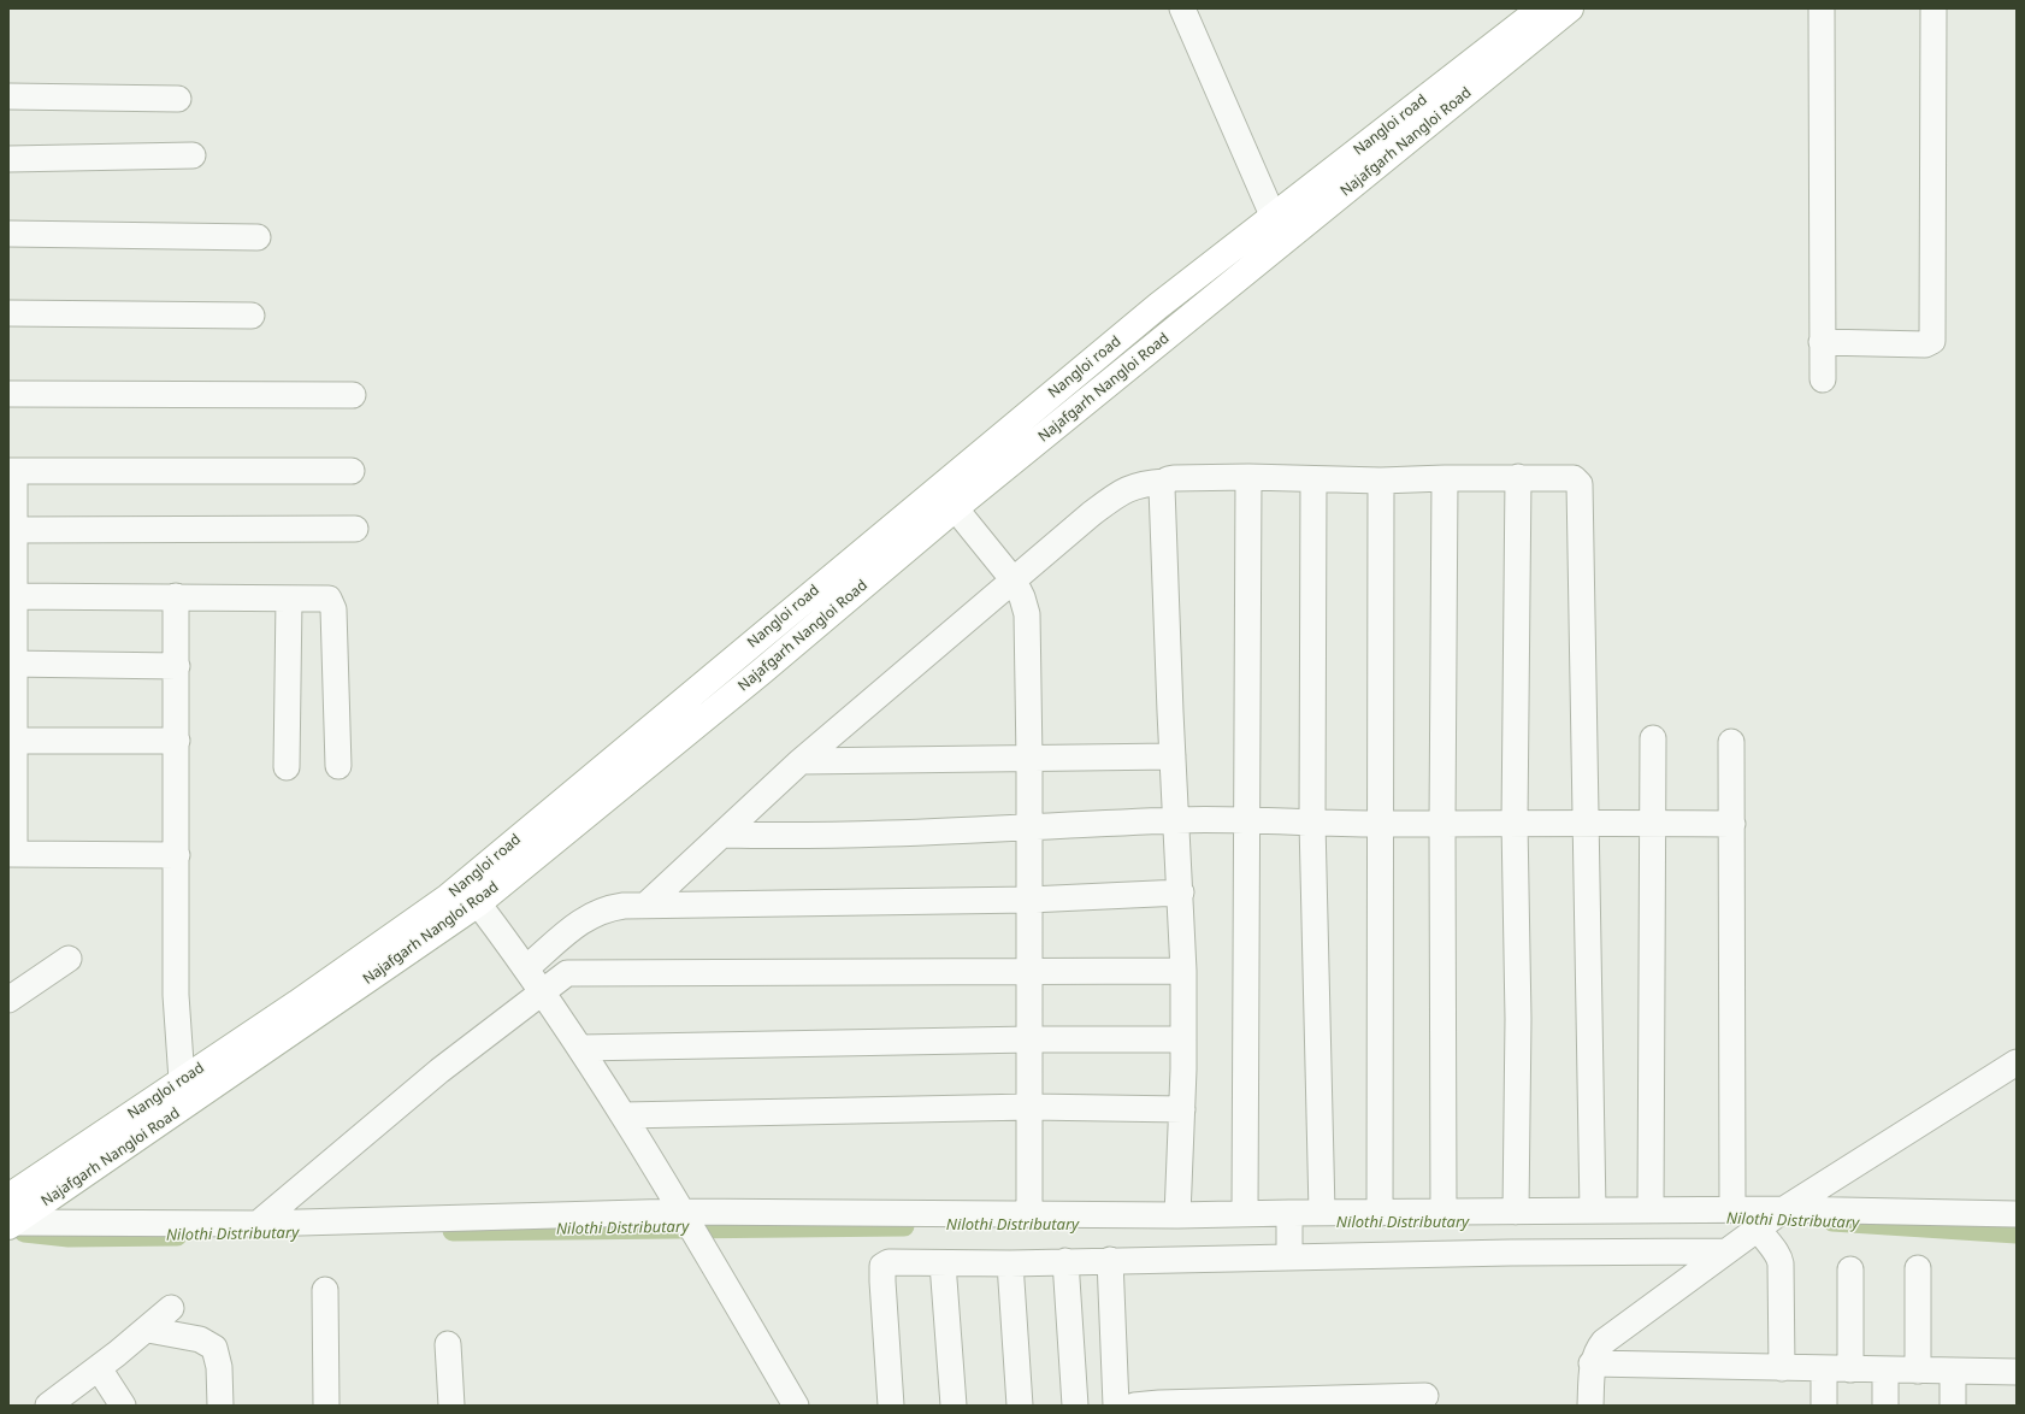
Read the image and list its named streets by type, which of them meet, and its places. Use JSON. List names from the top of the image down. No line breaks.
{"streets":{"main road":["Nangloi road","Najafgarh Nangloi Road"]},"crossings":[["Nangloi road","Najafgarh Nangloi Road"]],"water":["Nilothi Distributary"]}
